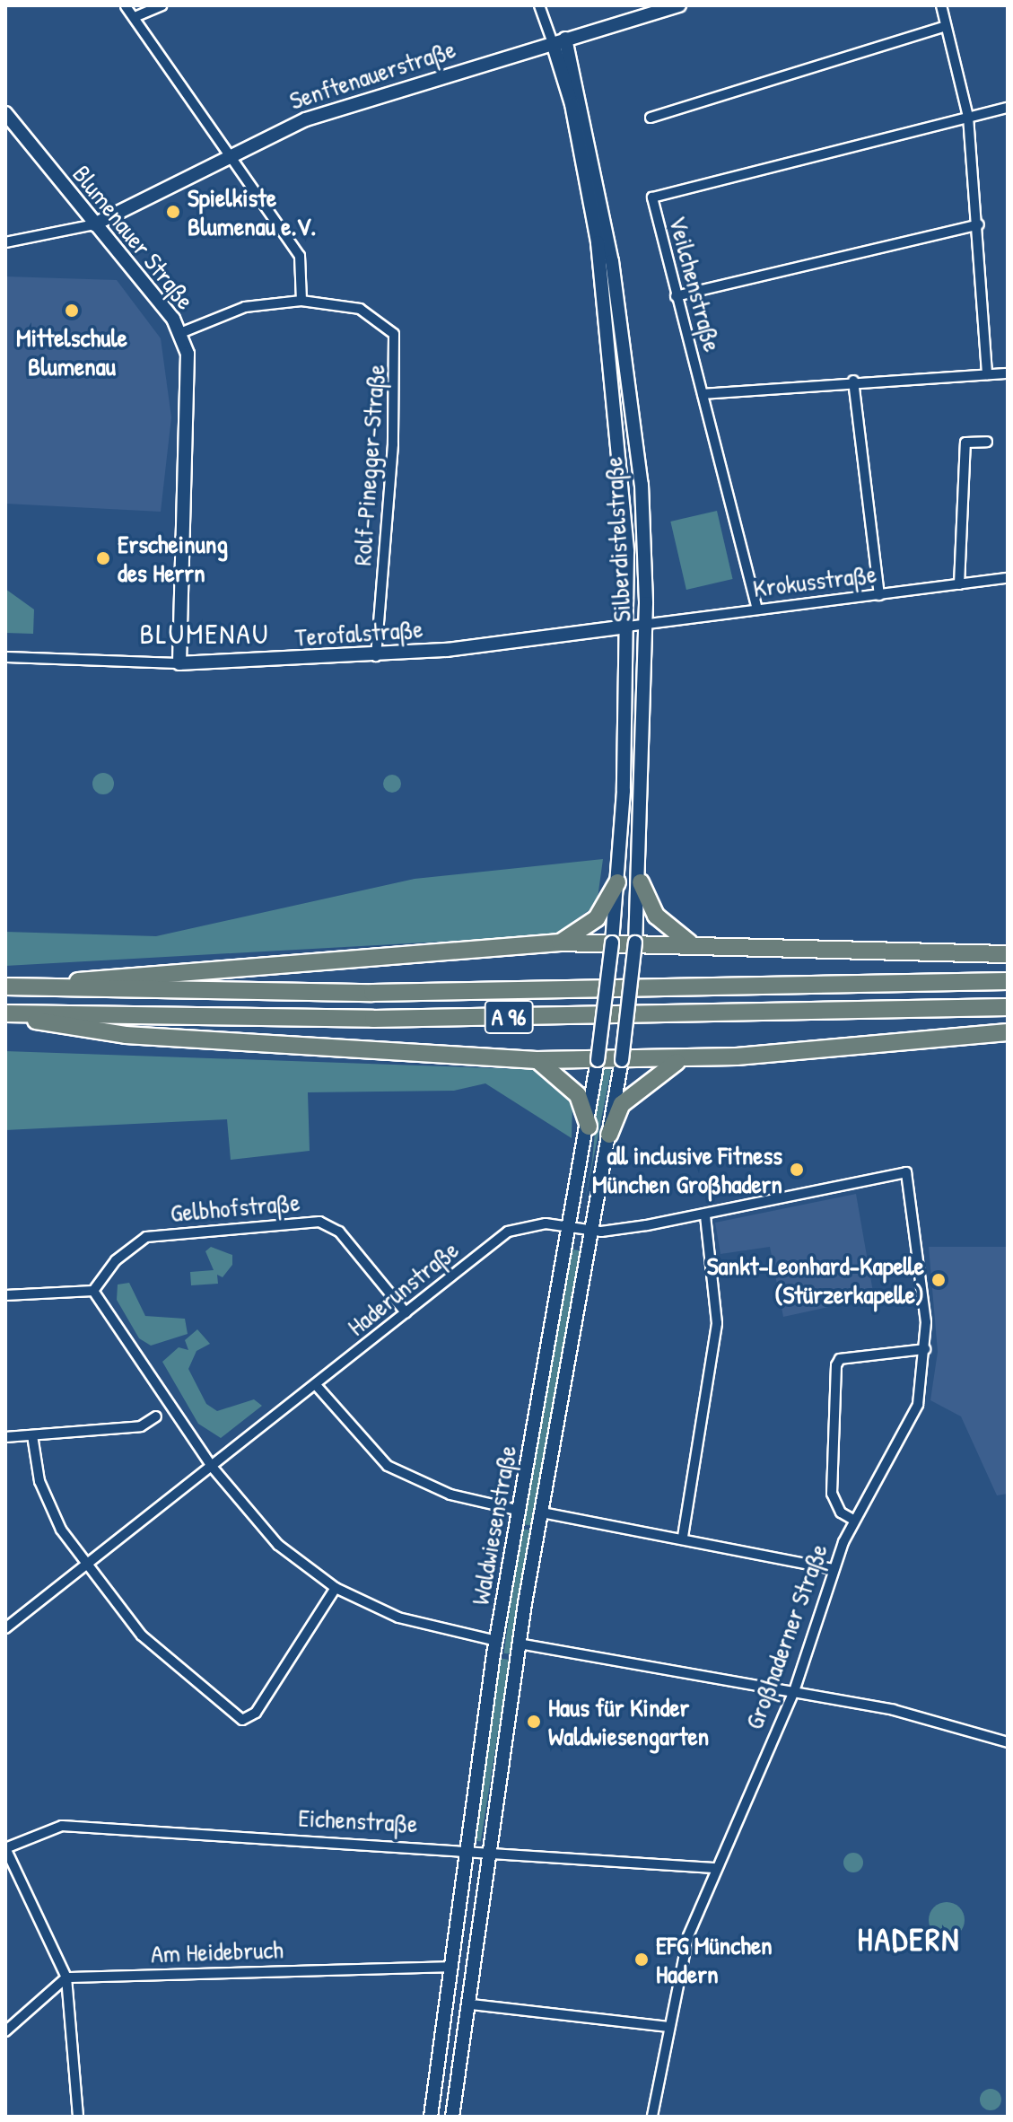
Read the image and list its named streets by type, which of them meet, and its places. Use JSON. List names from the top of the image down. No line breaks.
{"streets":{"highway":["A 96"],"street":["Senftenauerstraße","Blumenauer Straße","Veilchenstraße","Rolf-Pinegger-Straße","Silberdistelstraße","Krokusstraße","Terofalstraße","Gelbhofstraße","Haderunstraße","Waldwiesenstraße","Großhaderner Straße","Eichenstraße","Am Heidebruch"]},"crossings":[["Senftenauerstraße","Blumenauer Straße"],["Senftenauerstraße","Silberdistelstraße"],["Blumenauer Straße","Rolf-Pinegger-Straße"],["Blumenauer Straße","Terofalstraße"],["Veilchenstraße","Krokusstraße"],["Rolf-Pinegger-Straße","Terofalstraße"],["Silberdistelstraße","Krokusstraße"],["Silberdistelstraße","Terofalstraße"],["Silberdistelstraße","Waldwiesenstraße"],["Krokusstraße","Terofalstraße"],["Gelbhofstraße","Haderunstraße"],["Haderunstraße","Waldwiesenstraße"],["Haderunstraße","Großhaderner Straße"],["Waldwiesenstraße","Eichenstraße"],["Waldwiesenstraße","Am Heidebruch"],["Großhaderner Straße","Eichenstraße"]],"districts":["BLUMENAU","HADERN"],"places":["Spielkiste Blumenau e.V.","Mittelschule Blumenau","Erscheinung des Herrn","all inclusive Fitness München Großhadern","Sankt-Leonhard-Kapelle (Stürzerkapelle)","Haus für Kinder Waldwiesengarten","EFG München Hadern"]}
